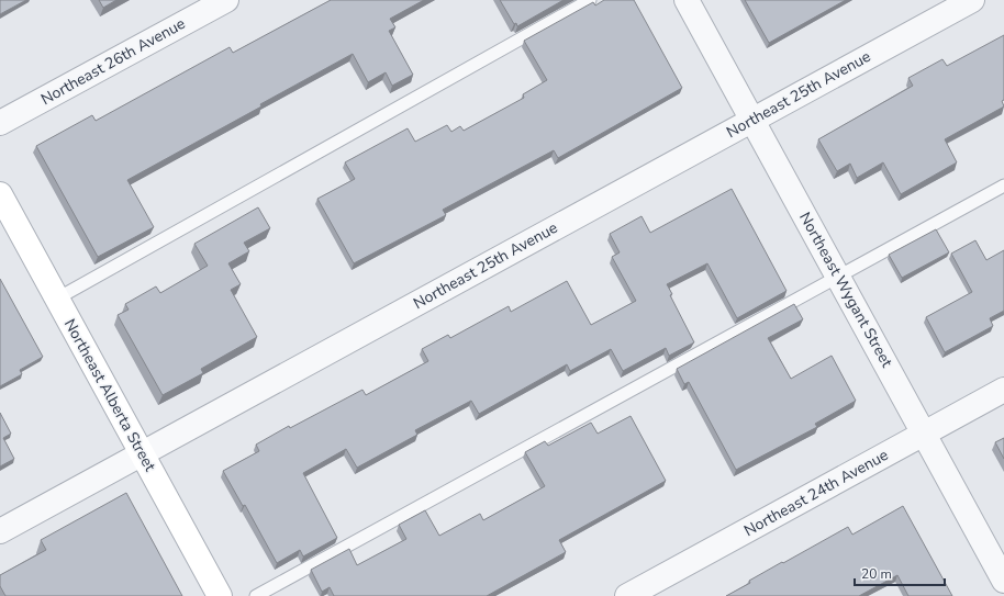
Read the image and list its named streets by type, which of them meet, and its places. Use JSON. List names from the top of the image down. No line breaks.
{"streets":{"street":["Northeast 26th Avenue","Northeast 25th Avenue","Northeast Wygant Street","Northeast Alberta Street","Northeast 24th Avenue"]},"crossings":[["Northeast 25th Avenue","Northeast Wygant Street"],["Northeast 25th Avenue","Northeast Alberta Street"],["Northeast Wygant Street","Northeast 24th Avenue"]],"scale_bar":"20 m"}
